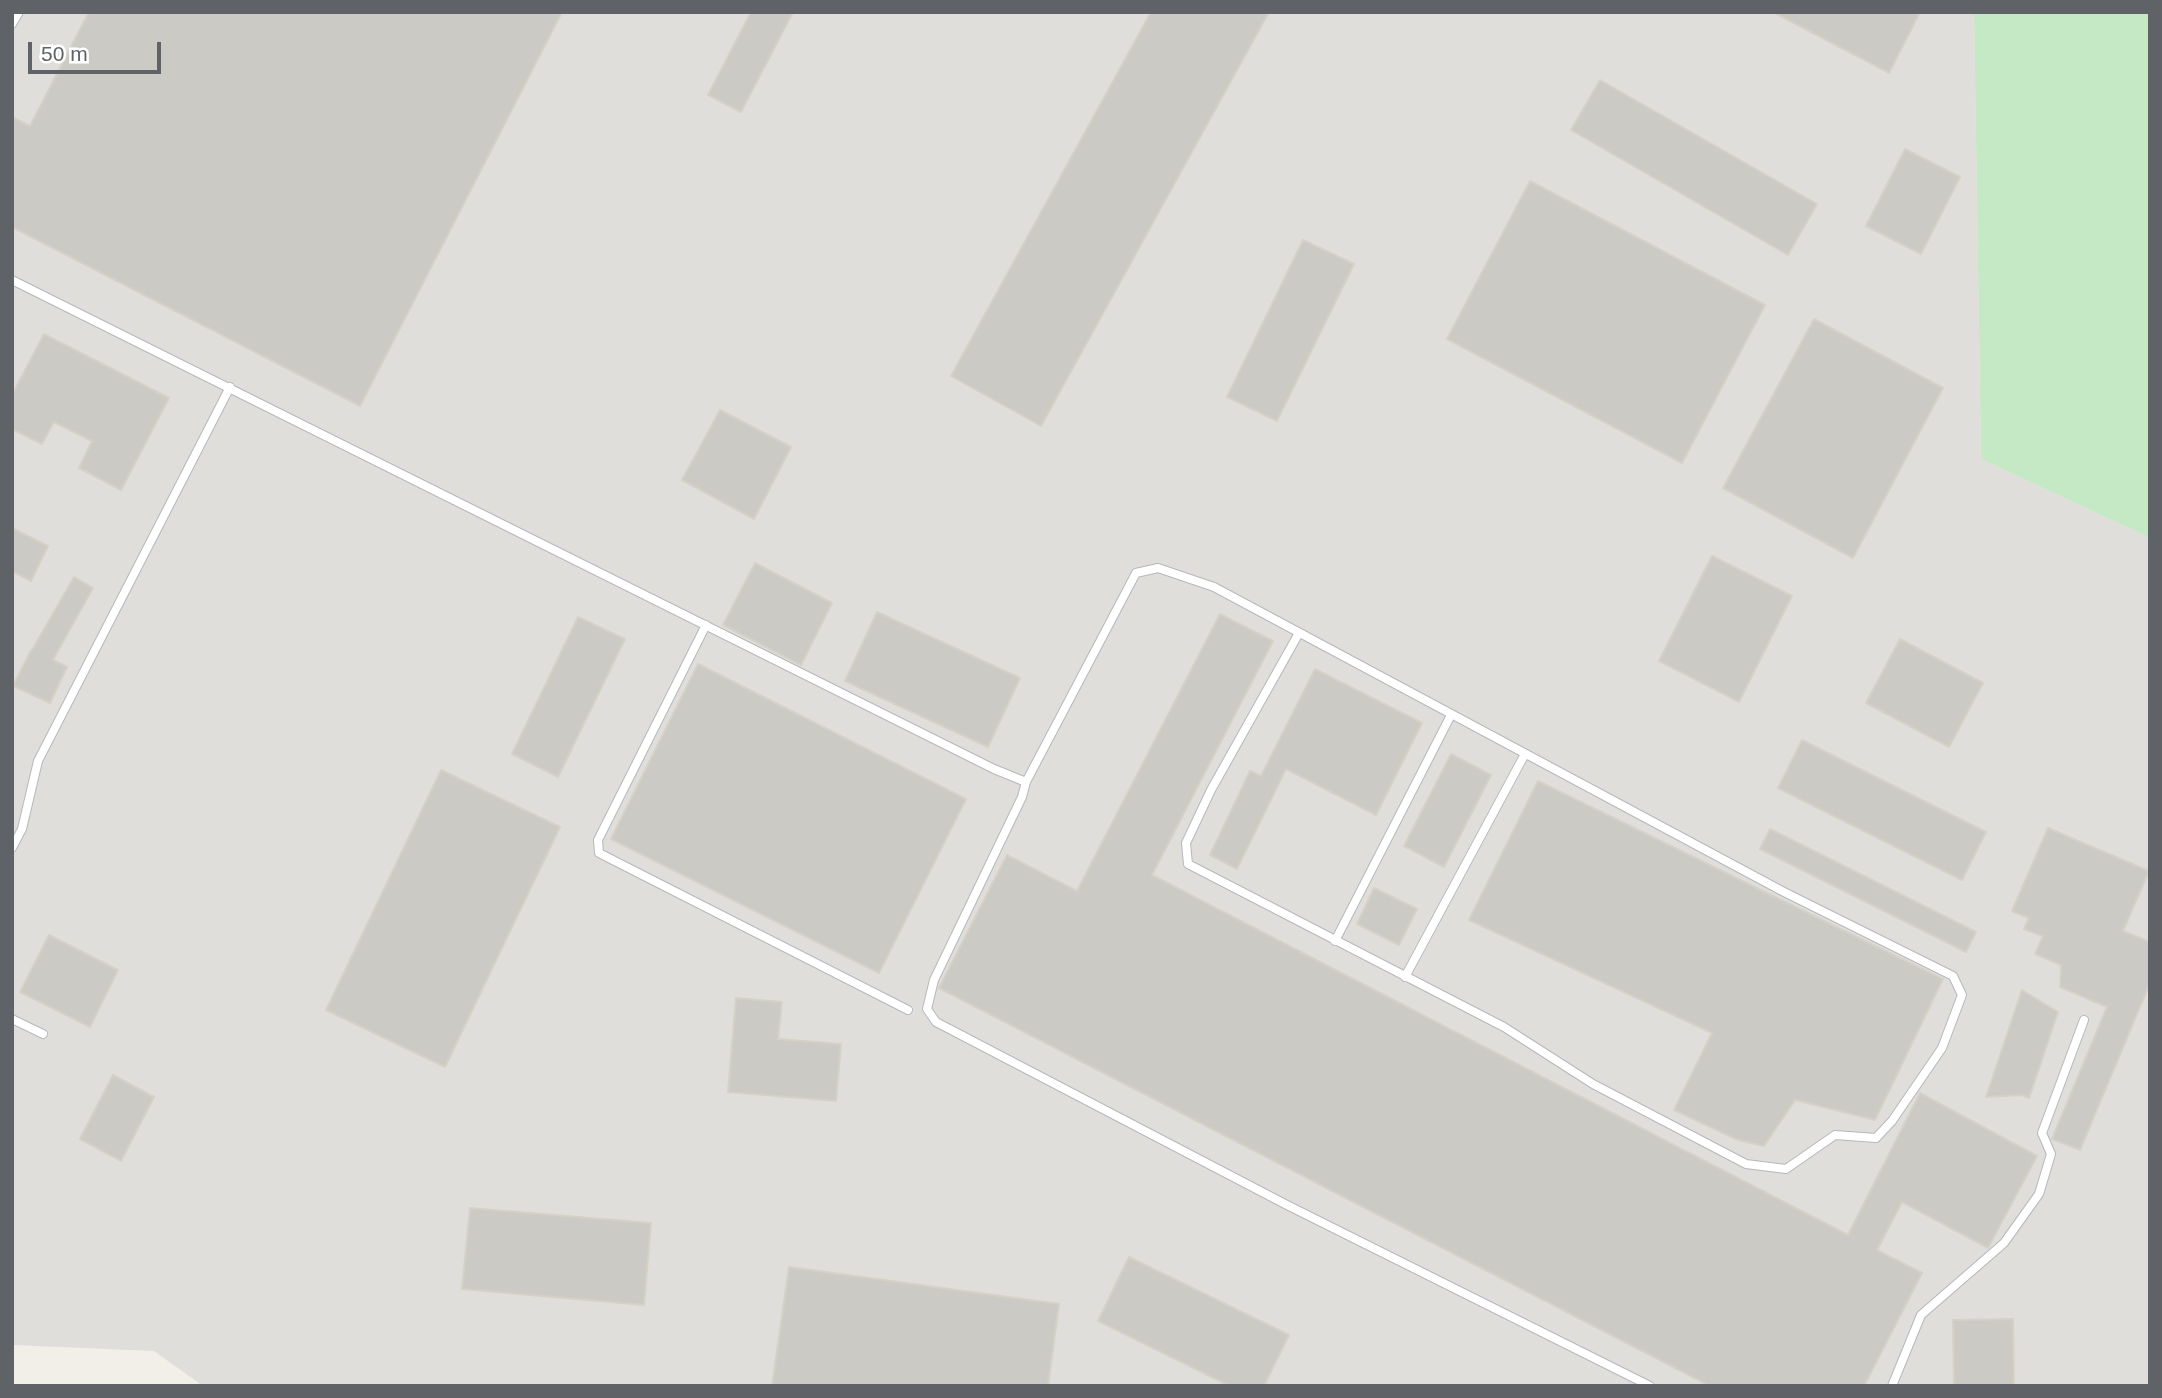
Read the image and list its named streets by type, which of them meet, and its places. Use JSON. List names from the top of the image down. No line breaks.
{"scale_bar":"50 m"}
